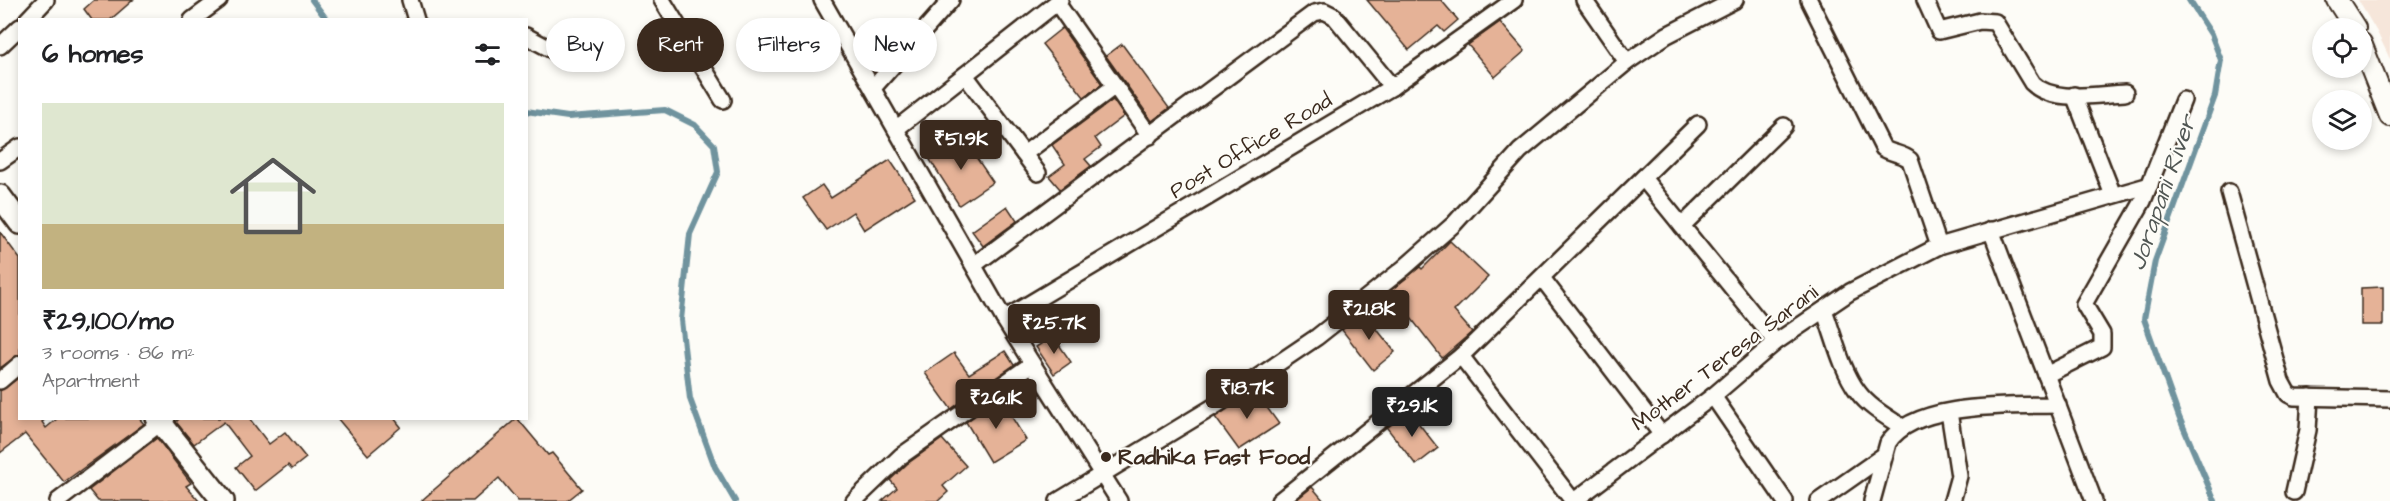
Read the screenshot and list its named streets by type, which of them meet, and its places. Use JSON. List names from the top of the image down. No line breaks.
{"streets":{"street":["Post Office Road","Mother Teresa Sarani"]},"water":["Jorapani River"],"places":["Radhika Fast Food"],"page":{"chip":["Buy","Rent","Filters","New"],"heading":"6 homes","list":[{"name":"₹29,100/mo","note":"3 rooms · 86 m² · Apartment"}],"price":["₹51.9K","₹21.8K","₹25.7K","₹18.7K","₹26.1K","₹29.1K"]}}
